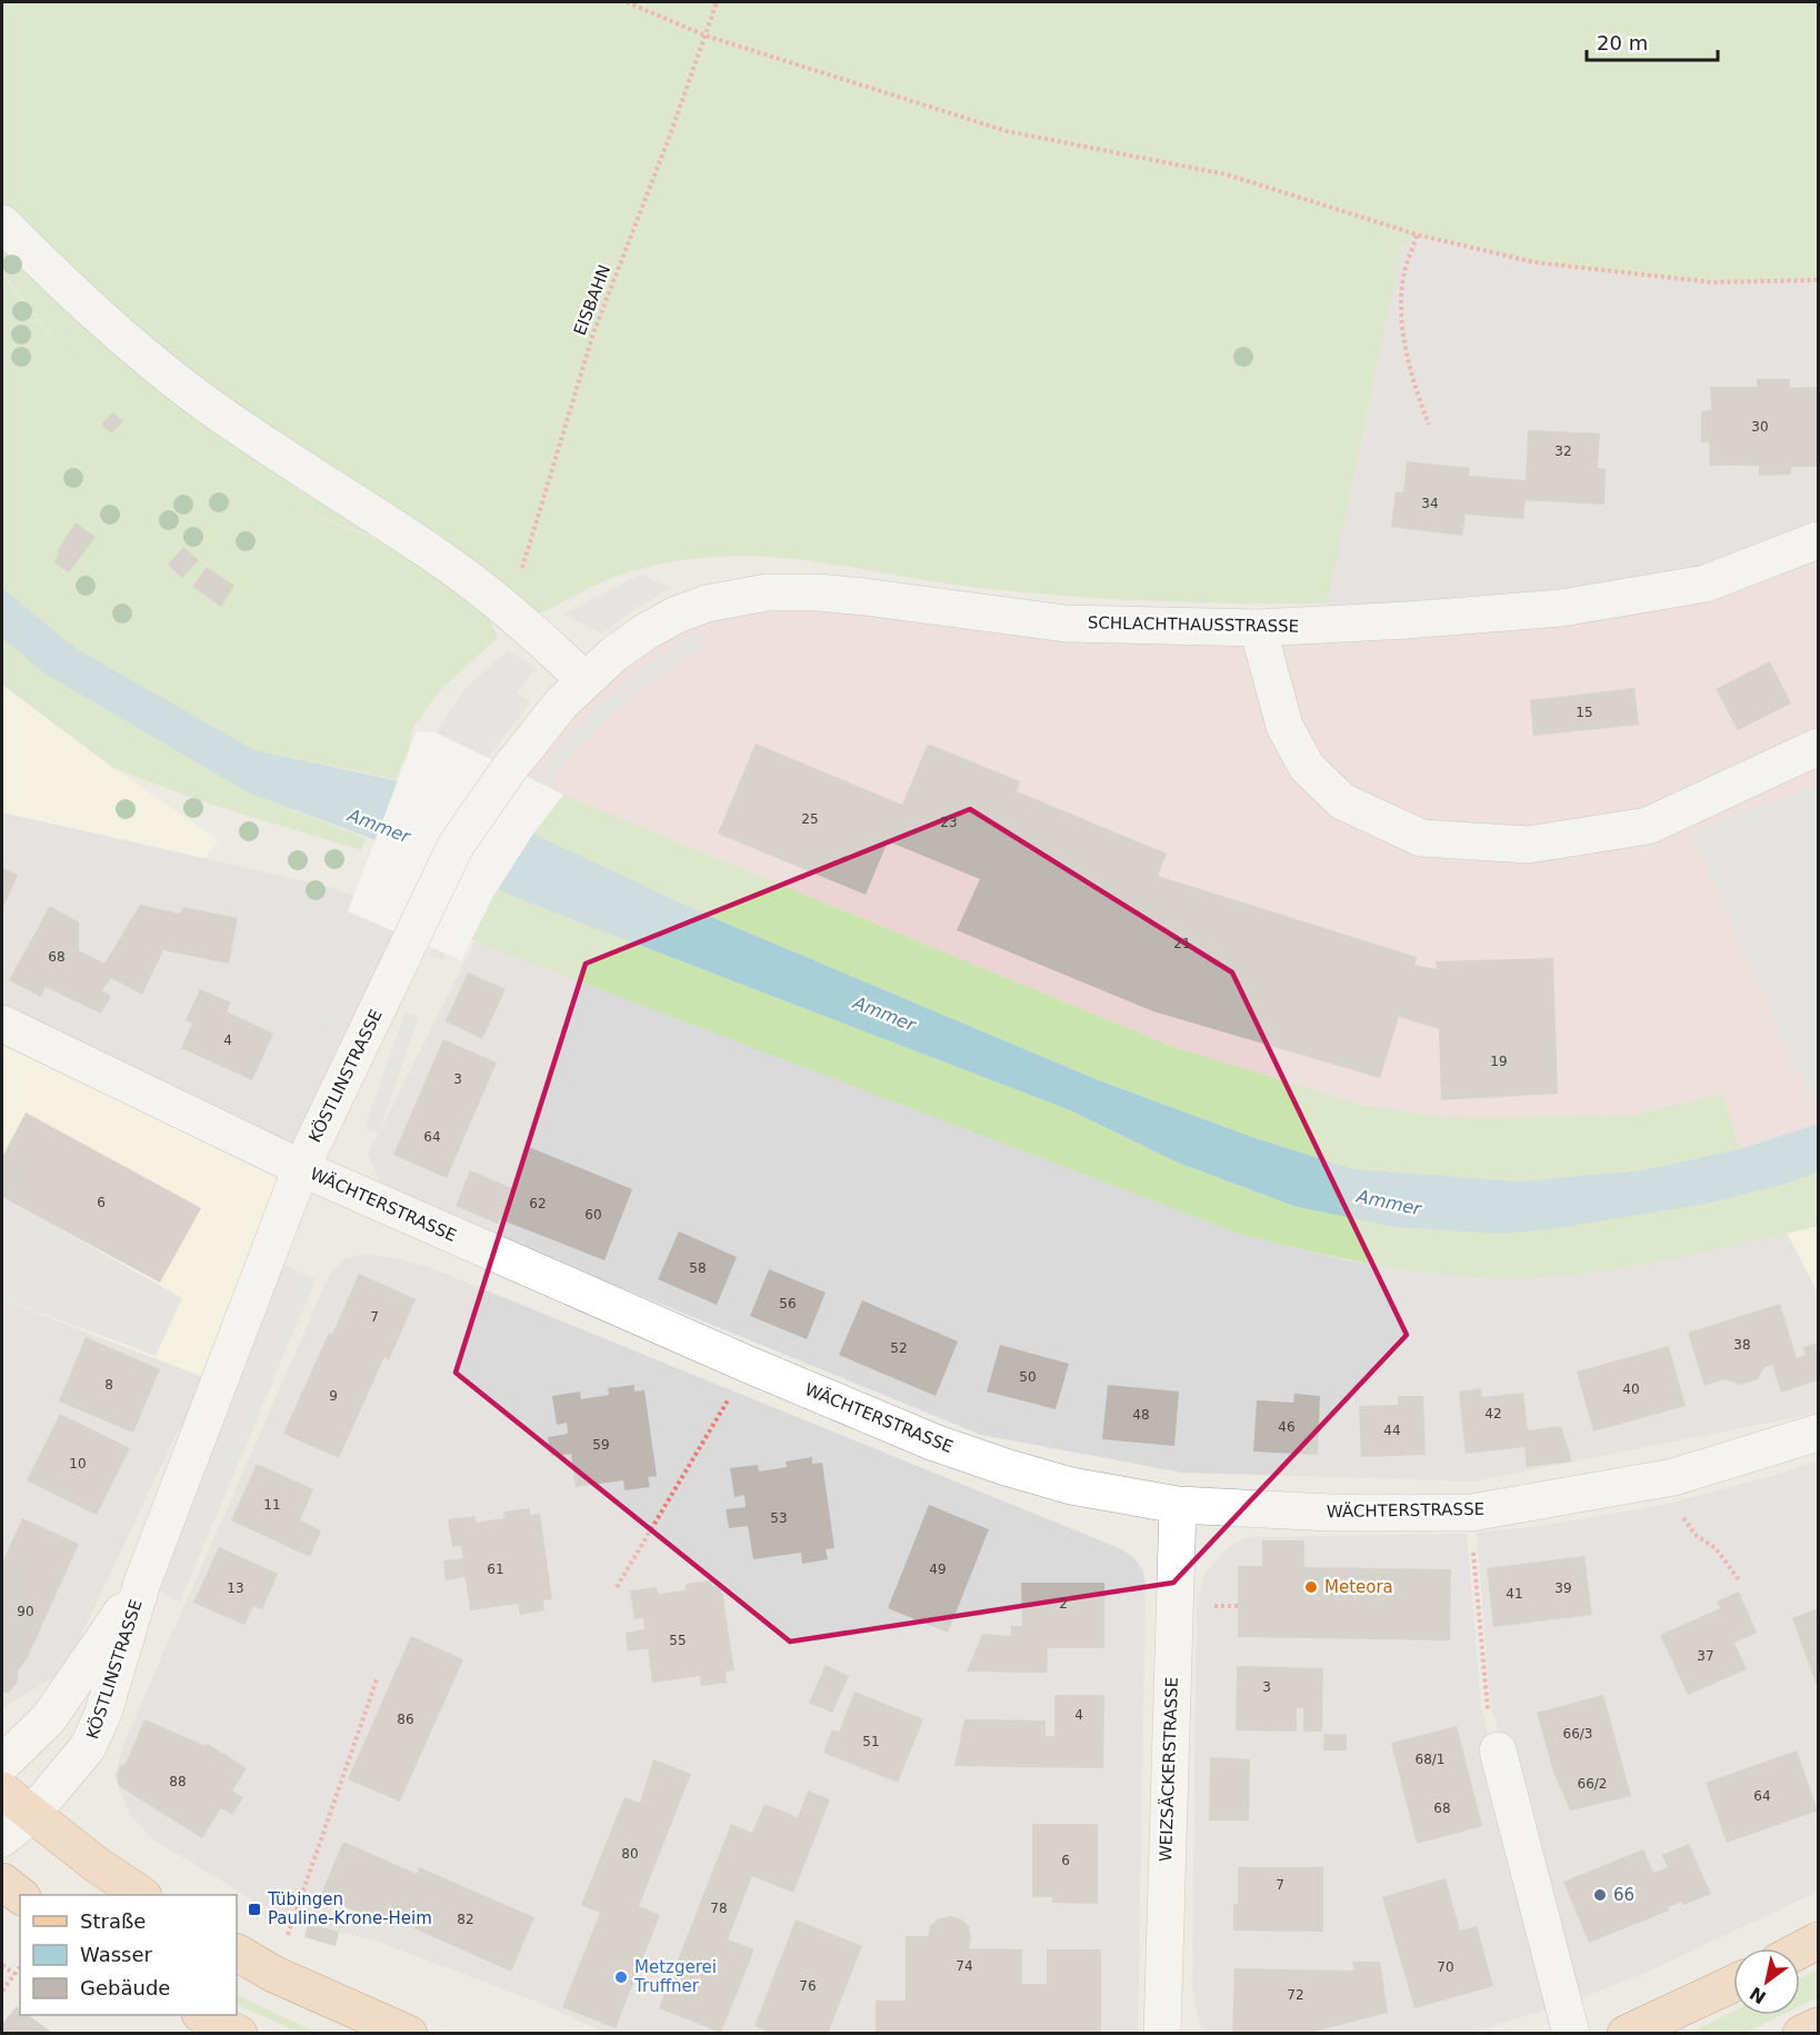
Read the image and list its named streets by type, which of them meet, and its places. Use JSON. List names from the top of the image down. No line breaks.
{"streets":{"street":["SCHLACHTHAUSSTRASSE","KÖSTLINSTRASSE","WÄCHTERSTRASSE","WEIZSÄCKERSTRASSE"],"path":["EISBAHN"]},"crossings":[["SCHLACHTHAUSSTRASSE","KÖSTLINSTRASSE"],["KÖSTLINSTRASSE","WÄCHTERSTRASSE"],["WÄCHTERSTRASSE","WEIZSÄCKERSTRASSE"]],"water":["Ammer"],"places":{"other":["Meteora","66","Metzgerei Truffner"],"transit":["Tübingen Pauline-Krone-Heim"]},"house_numbers":["30","32","34","15","25","23","21","68","4","19","3","64","6","62","60","58","56","7","38","52","50","8","40","9","42","48","46","44","59","10","11","53","61","49","13","39","41","2","90","55","37","3","4","86","66/3","51","68/1","88","66/2","64","68","80","6","7","78","82","74","70","76","72"],"legend":["Straße","Wasser","Gebäude"],"scale_bar":"20 m","north":"bottom left"}
